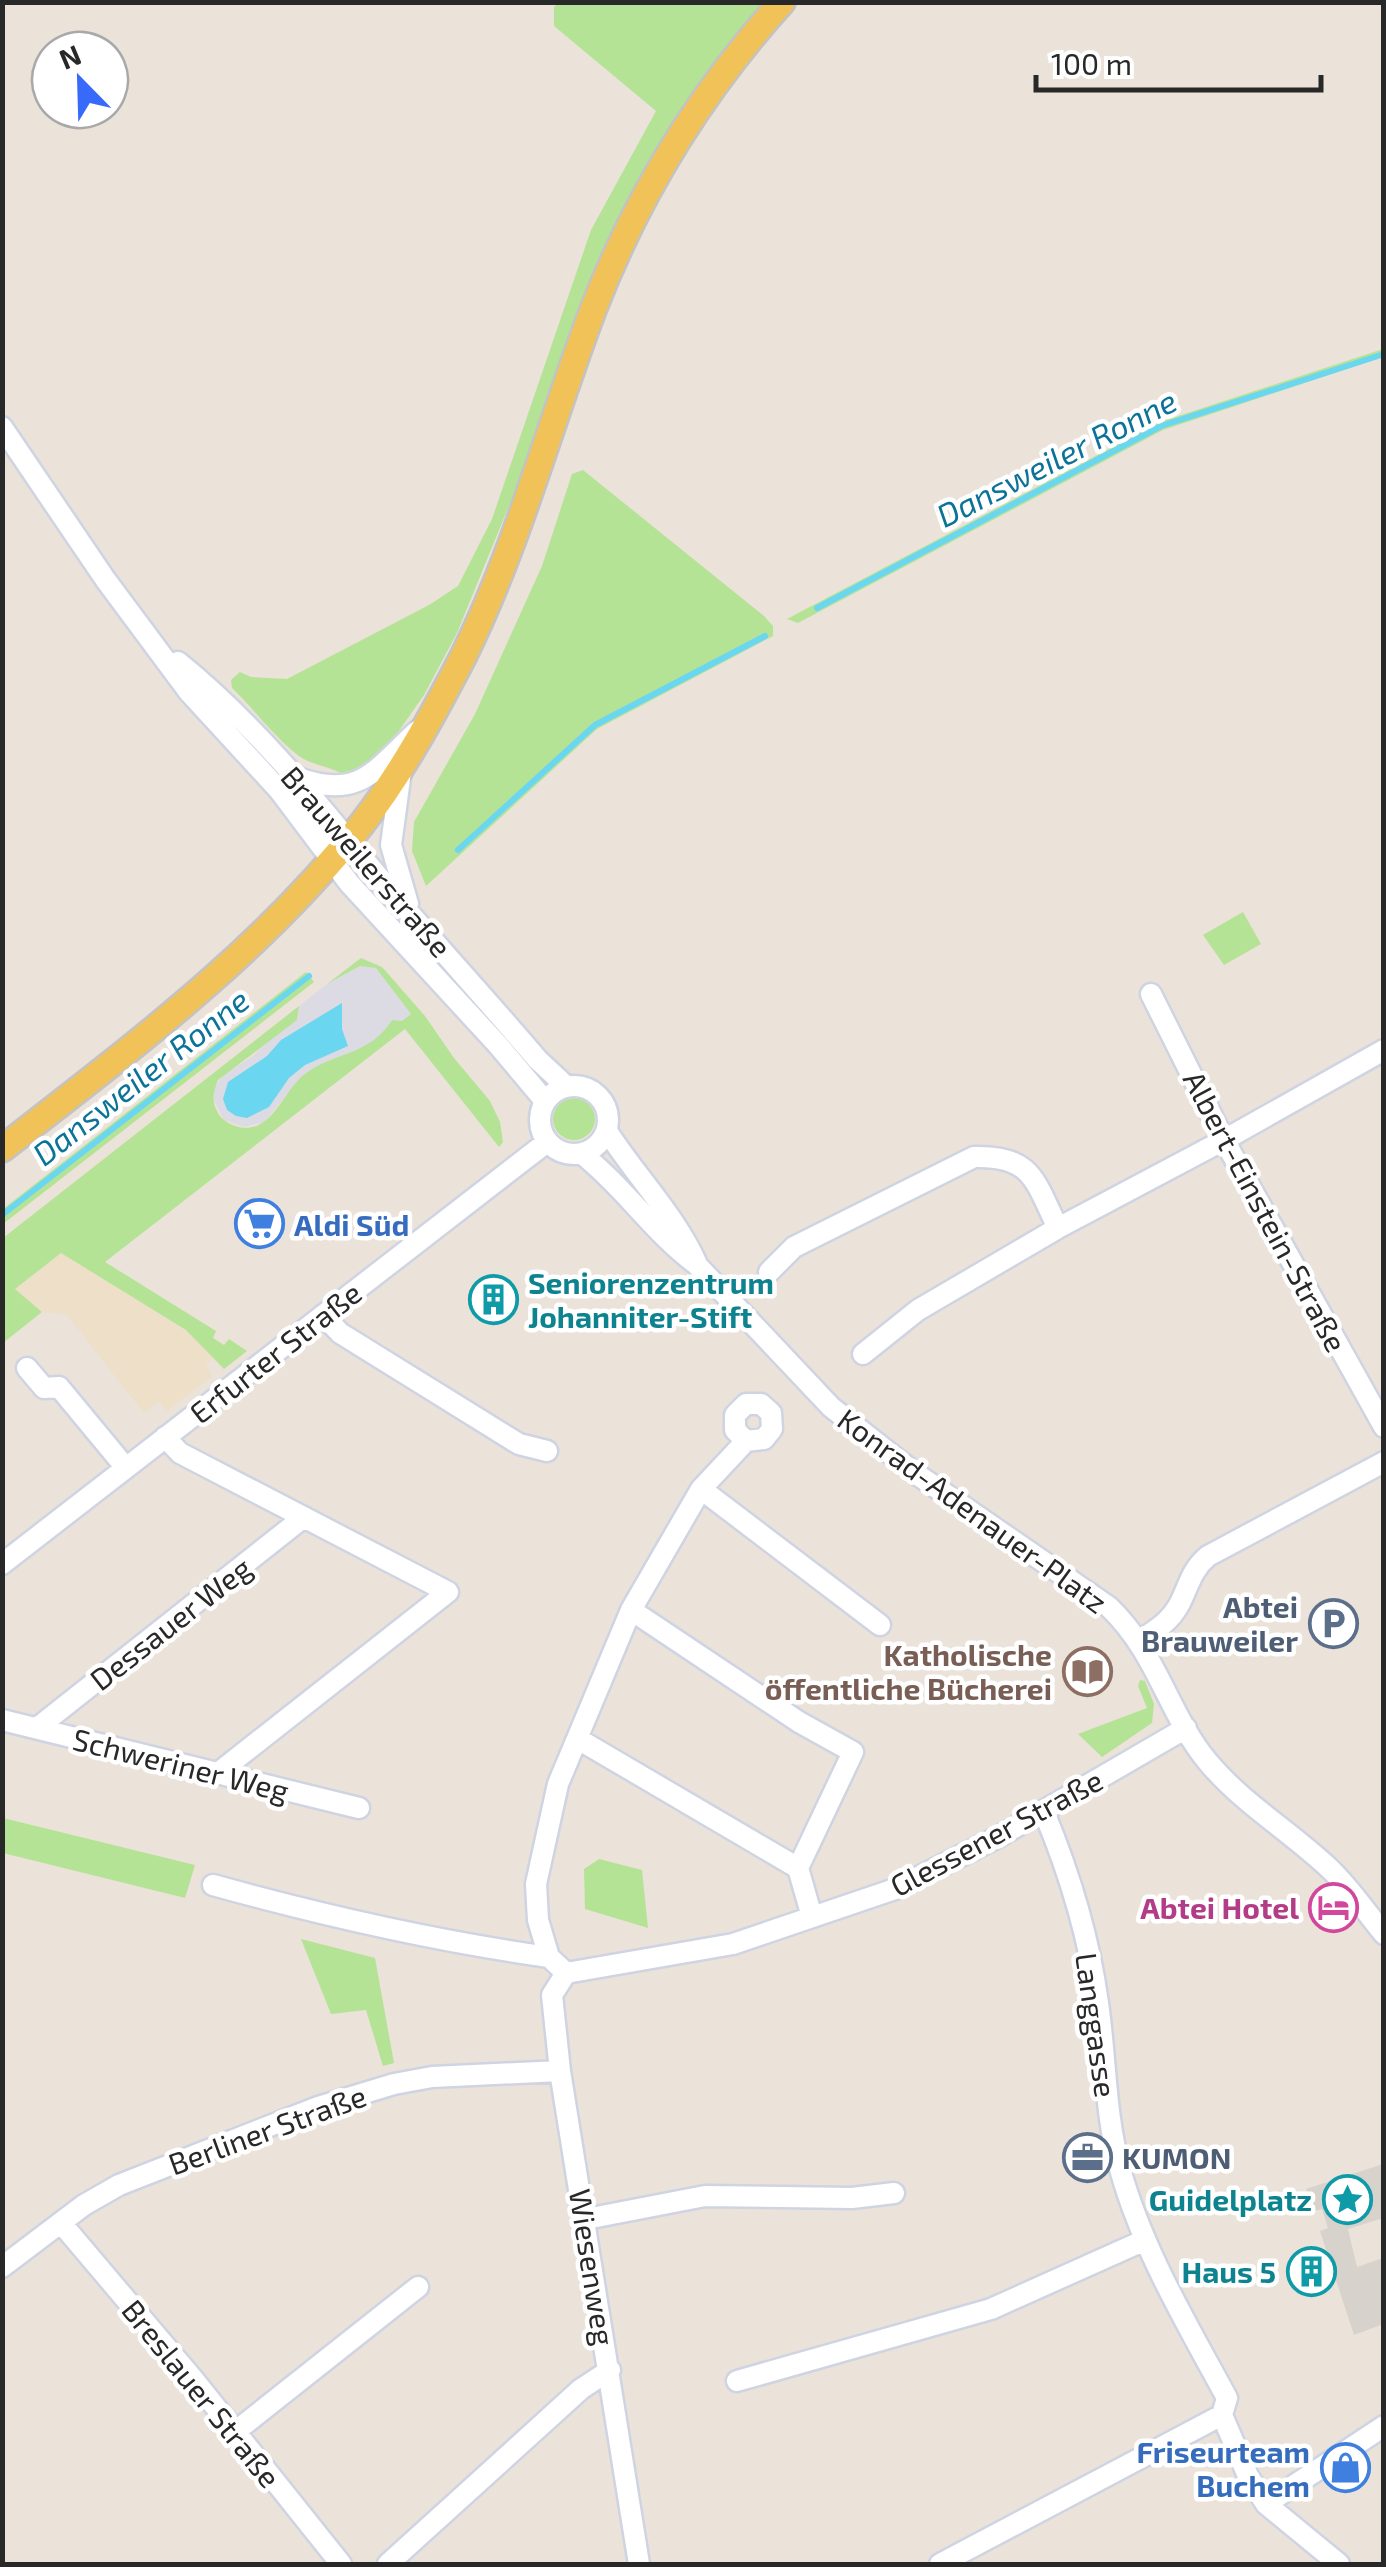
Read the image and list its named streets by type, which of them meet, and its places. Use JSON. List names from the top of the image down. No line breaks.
{"streets":{"street":["Brauweilerstraße","Albert-Einstein-Straße","Erfurter Straße","Konrad-Adenauer-Platz","Dessauer Weg","Schweriner Weg","Glessener Straße","Langgasse","Berliner Straße","Wiesenweg","Breslauer Straße"]},"crossings":[["Brauweilerstraße","Erfurter Straße"],["Brauweilerstraße","Konrad-Adenauer-Platz"],["Erfurter Straße","Konrad-Adenauer-Platz"],["Konrad-Adenauer-Platz","Glessener Straße"],["Dessauer Weg","Schweriner Weg"],["Glessener Straße","Langgasse"],["Glessener Straße","Wiesenweg"],["Berliner Straße","Wiesenweg"],["Berliner Straße","Breslauer Straße"]],"water":["Dansweiler Ronne"],"places":{"supermarket":["Aldi Süd"],"building":["Seniorenzentrum Johanniter-Stift","Haus 5"],"parking":["Abtei Brauweiler"],"library":["Katholische öffentliche Bücherei"],"hotel":["Abtei Hotel"],"office":["KUMON"],"place":["Guidelplatz"],"shop":["Friseurteam Buchem"]},"scale_bar":"100 m","north":"top left"}
